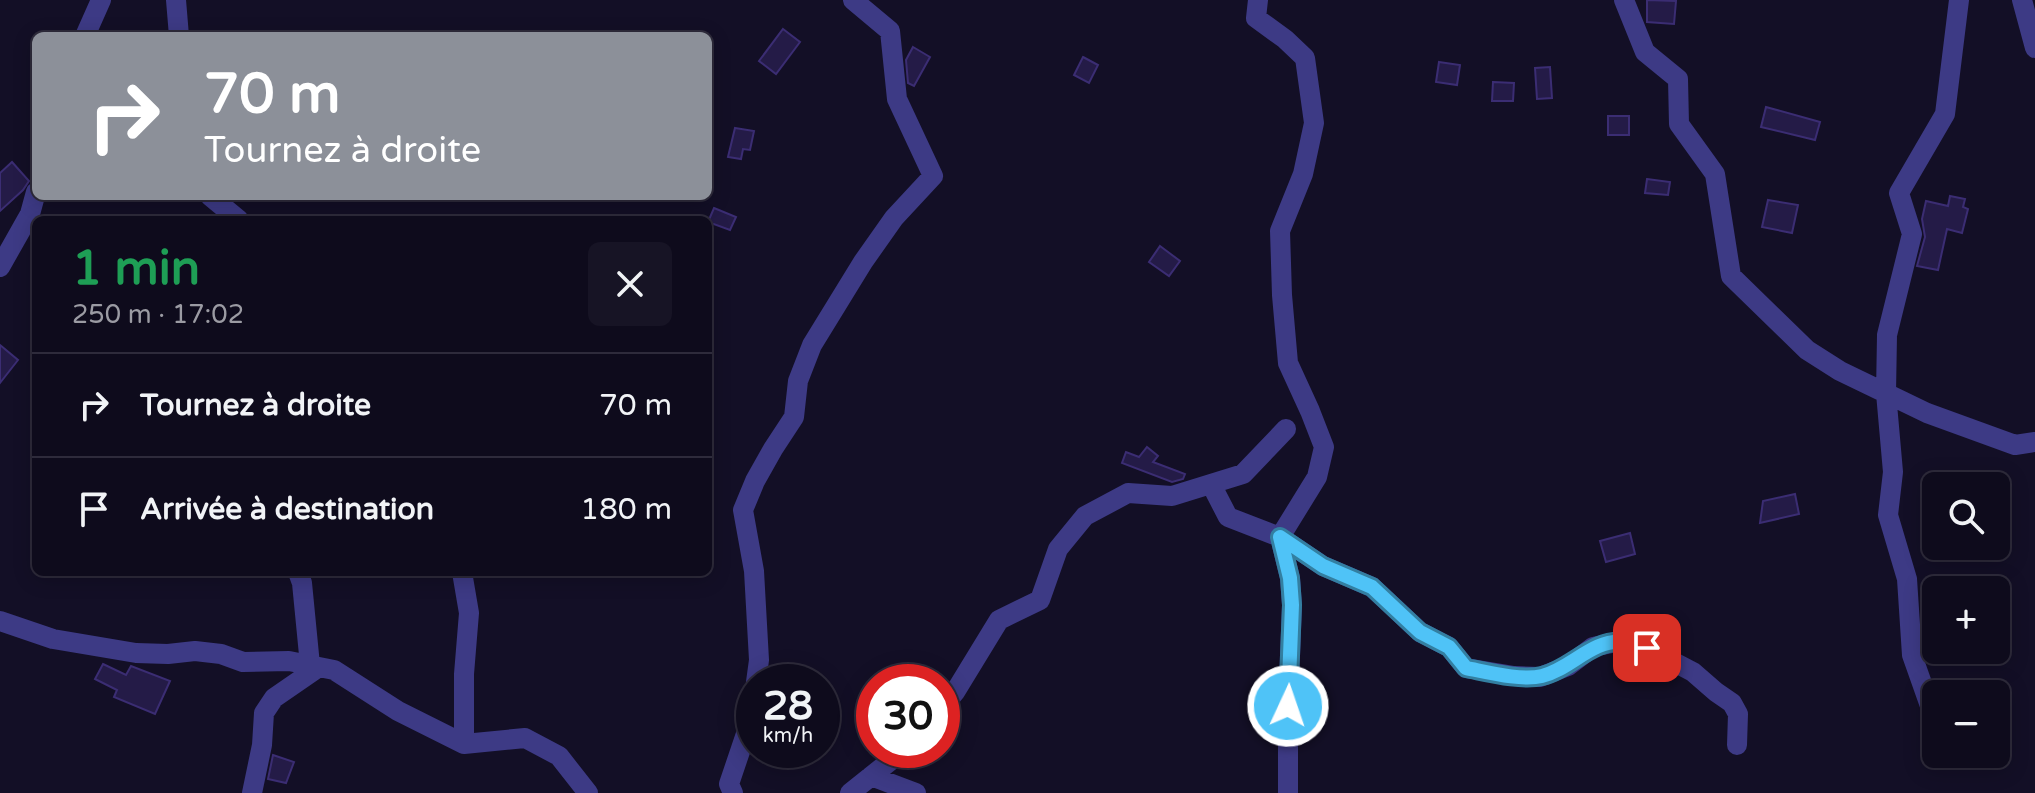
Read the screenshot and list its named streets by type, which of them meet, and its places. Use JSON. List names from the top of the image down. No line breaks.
{"page":{"turn":["70 m","Tournez à droite"],"heading":["1 min","250 m · 17:02"],"list":[{"name":"Tournez à droite","value":"70 m"},{"name":"Arrivée à destination","value":"180 m"}],"map_buttons":["+","−"],"speed":"28 km/h","limit":"30"}}
